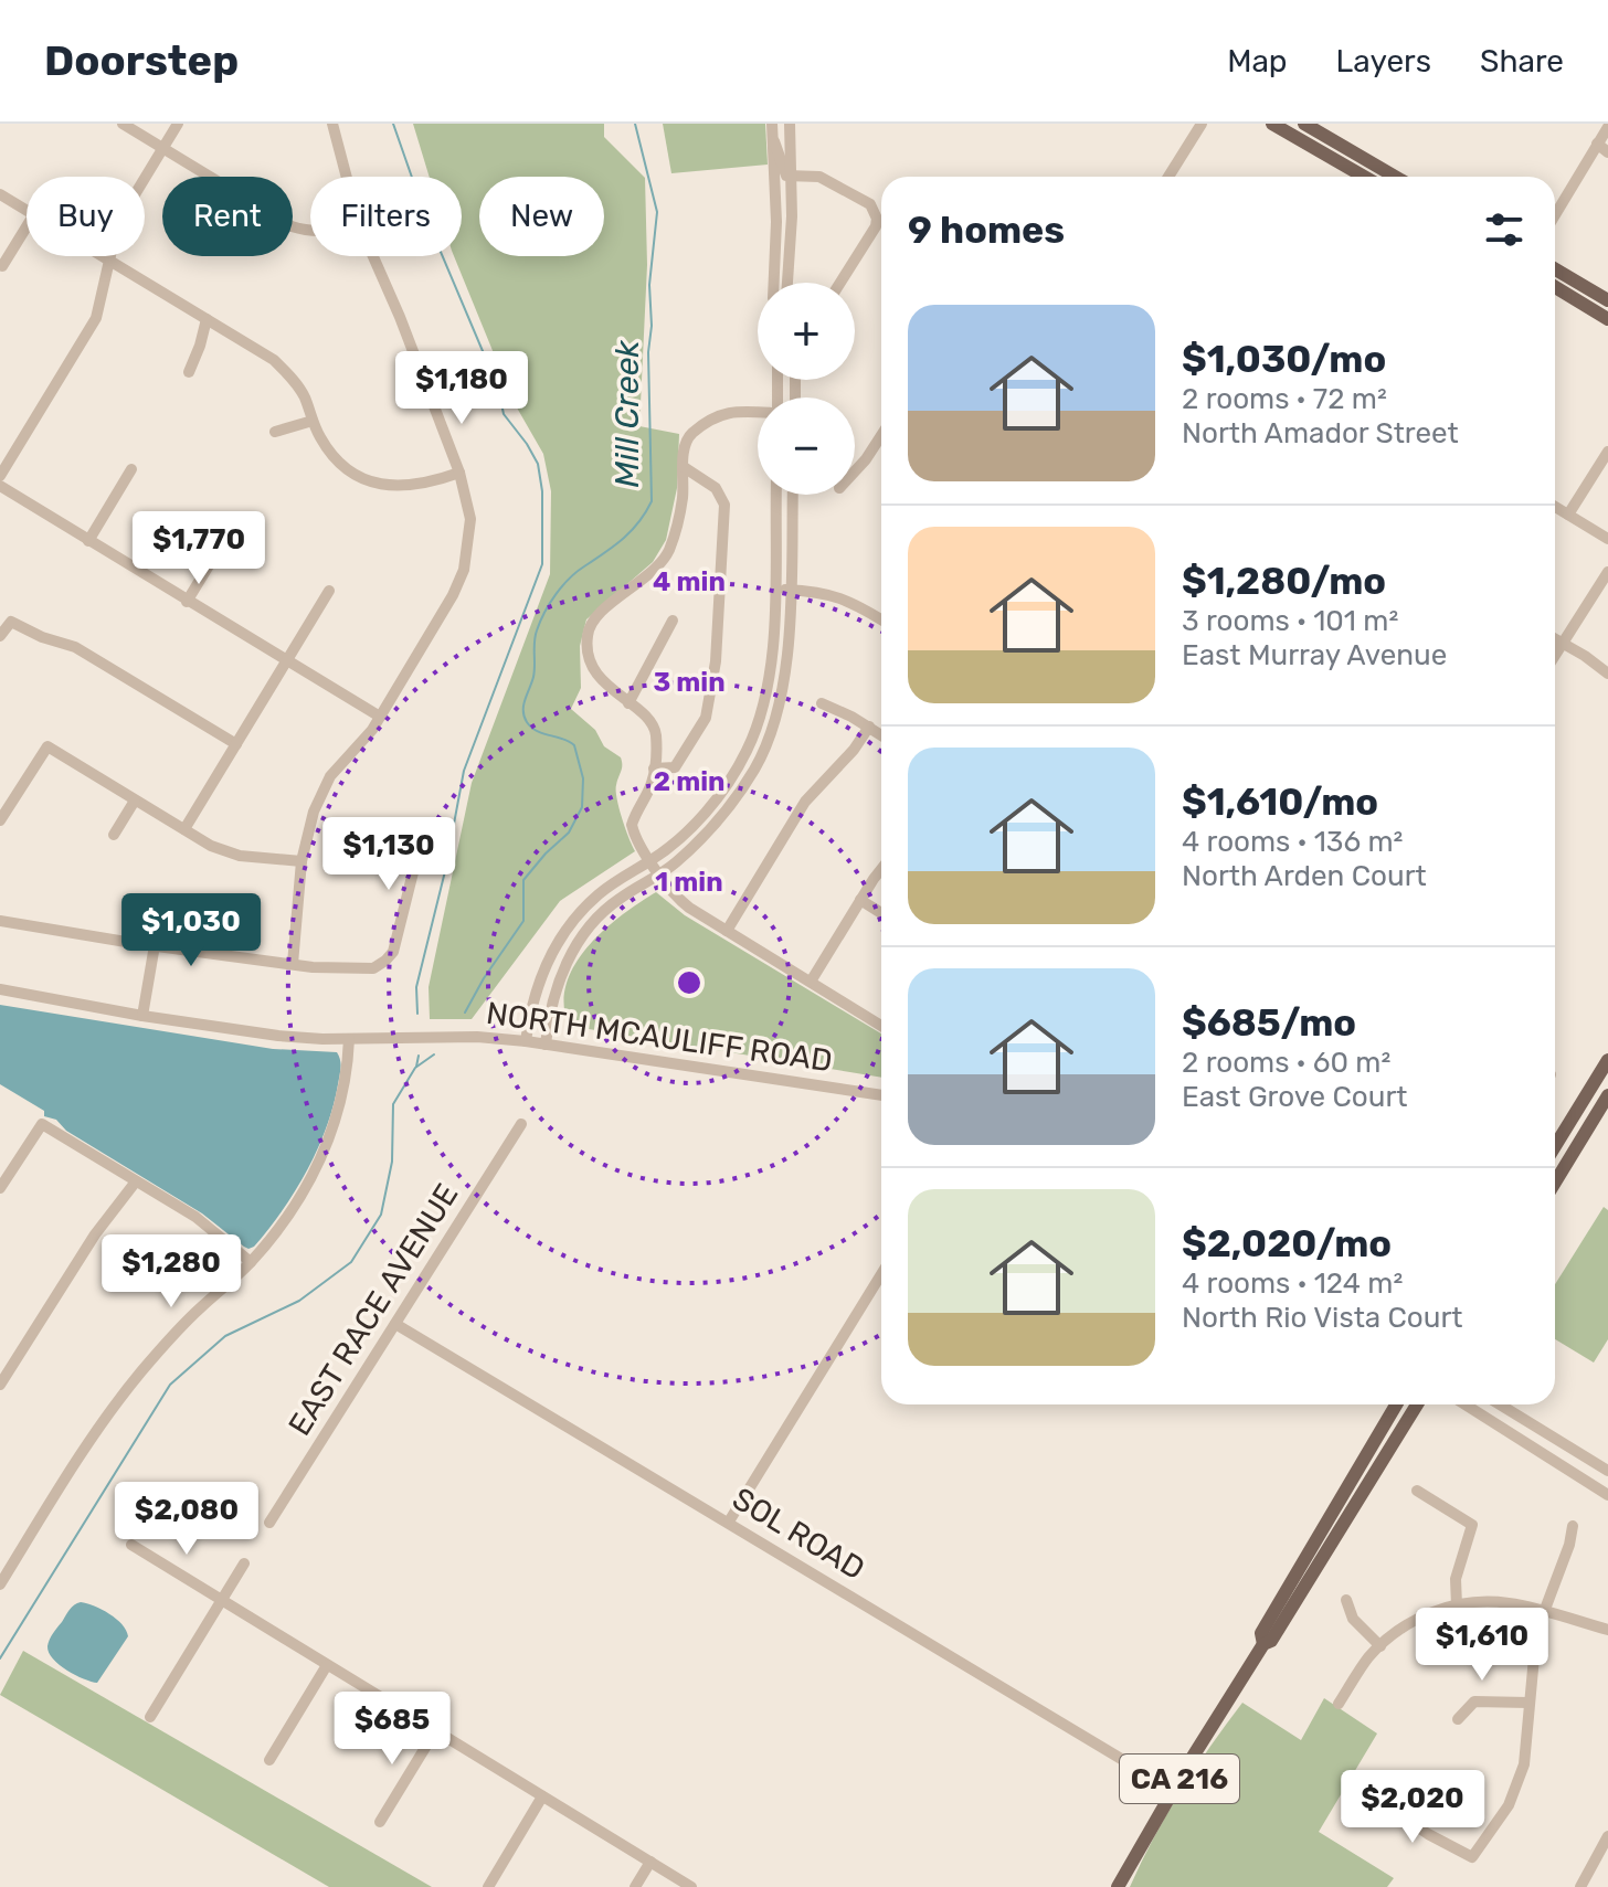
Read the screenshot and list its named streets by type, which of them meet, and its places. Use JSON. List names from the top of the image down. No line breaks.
{"streets":{"main road":["CA 216"],"street":["NORTH MCAULIFF ROAD","EAST RACE AVENUE","SOL ROAD"]},"crossings":[["EAST RACE AVENUE","SOL ROAD"],["SOL ROAD","CA 216"]],"water":["Mill Creek"],"page":{"header":"Doorstep","nav":["Map","Layers","Share"],"chip":["Buy","Rent","Filters","New"],"heading":"9 homes","map_buttons":["+","−"],"list":[{"name":"$1,030/mo","note":"2 rooms · 72 m² · North Amador Street"},{"name":"$1,280/mo","note":"3 rooms · 101 m² · East Murray Avenue"},{"name":"$1,610/mo","note":"4 rooms · 136 m² · North Arden Court"},{"name":"$685/mo","note":"2 rooms · 60 m² · East Grove Court"},{"name":"$2,020/mo","note":"4 rooms · 124 m² · North Rio Vista Court"}],"price":["$1,180","$1,770","$1,130","$1,030","$1,280","$2,080","$1,610","$685","$2,020"]},"rings":["4 min","3 min","2 min","1 min"]}
